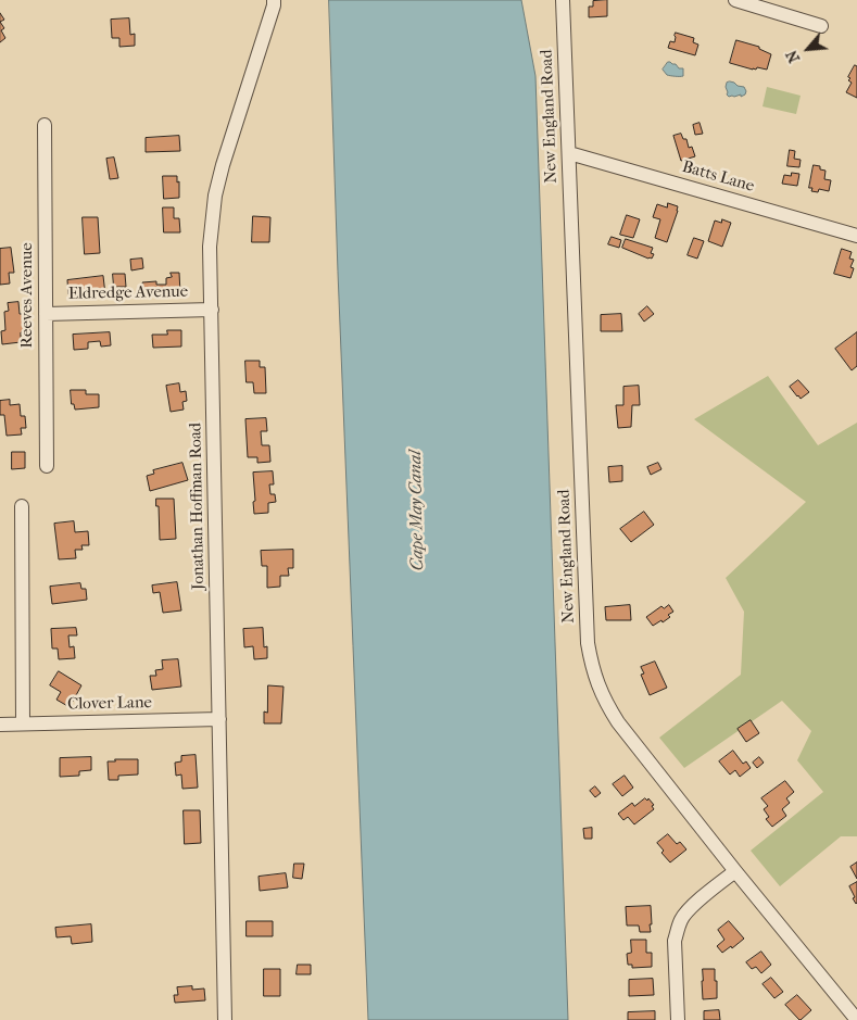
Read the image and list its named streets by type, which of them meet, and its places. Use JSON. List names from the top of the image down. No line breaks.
{"streets":{"street":["New England Road","Batts Lane","Eldredge Avenue","Reeves Avenue","Jonathan Hoffman Road","Clover Lane"]},"crossings":[["New England Road","Batts Lane"],["Eldredge Avenue","Reeves Avenue"],["Eldredge Avenue","Jonathan Hoffman Road"],["Jonathan Hoffman Road","Clover Lane"]],"water":["Cape May Canal"],"north":"bottom left"}
